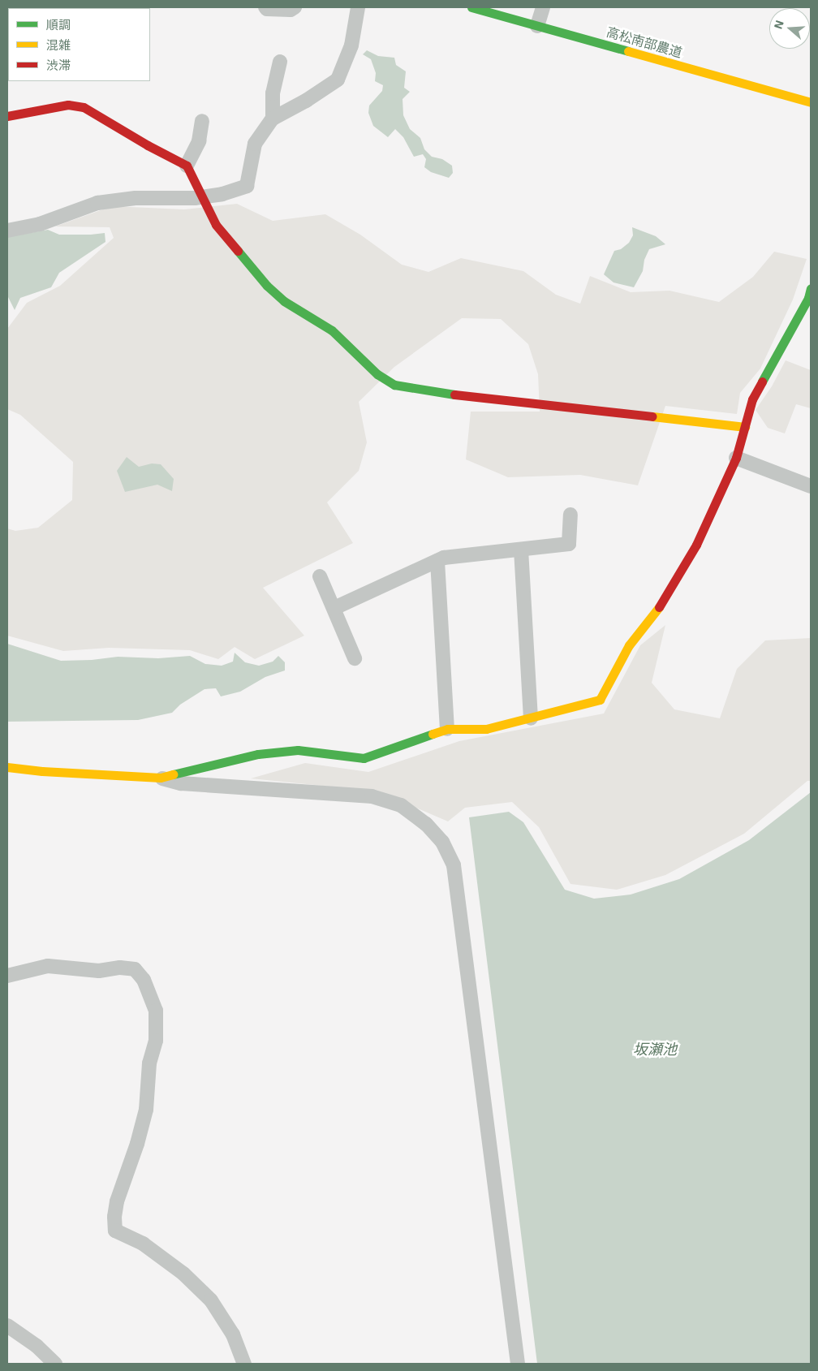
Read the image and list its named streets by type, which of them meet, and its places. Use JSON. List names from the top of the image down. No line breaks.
{"streets":{"street":["高松南部農道"]},"water":["坂瀬池"],"legend":["順調","混雑","渋滞"],"north":"left"}
